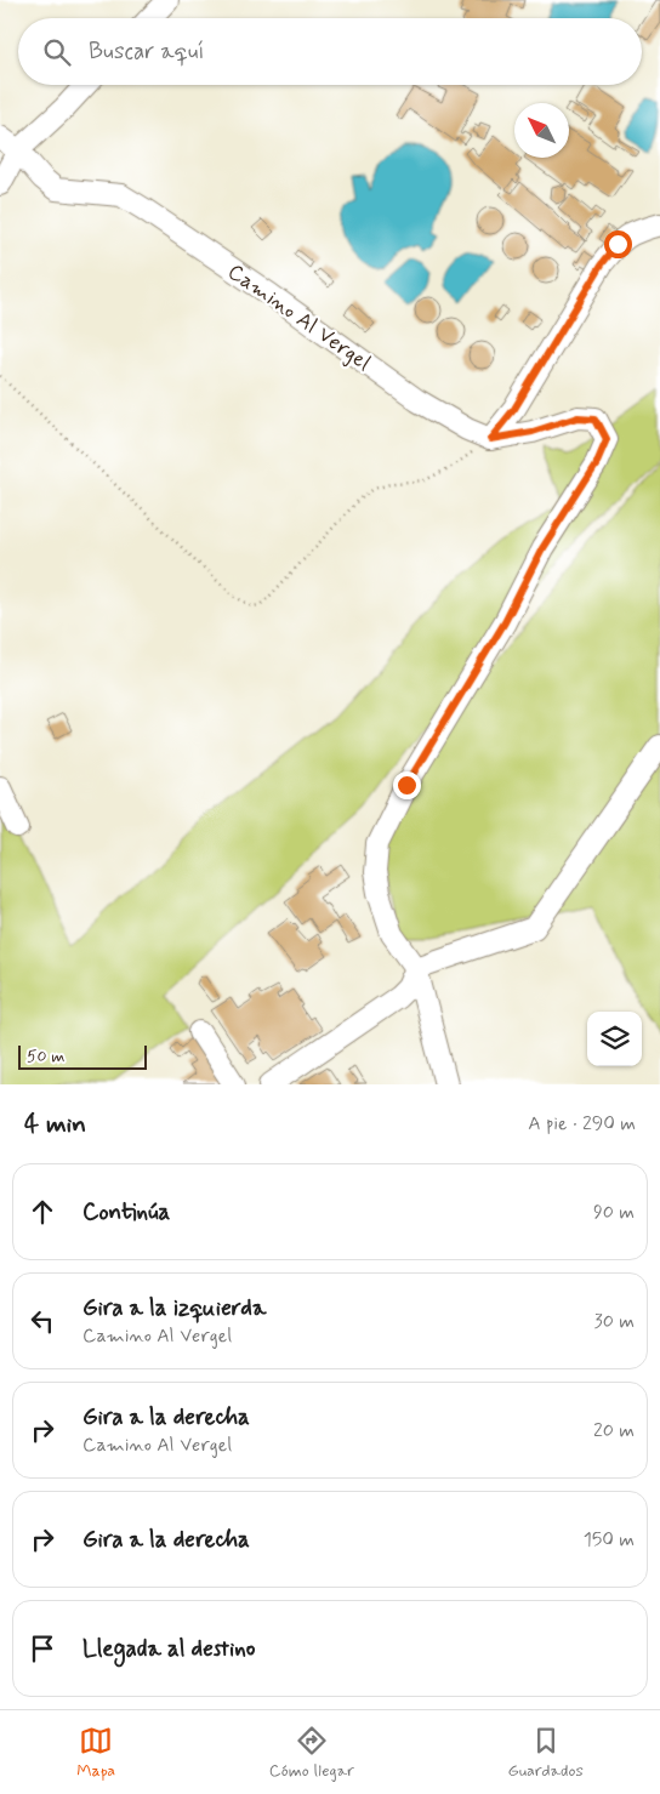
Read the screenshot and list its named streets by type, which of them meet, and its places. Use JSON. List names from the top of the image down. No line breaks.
{"streets":{"street":["Camino Al Vergel"]},"scale_bar":"50 m","north":"top left","page":{"search":"Buscar aquí","scale":"50 m","heading":["4 min","A pie · 290 m"],"list":[["Continúa","90 m"],["Gira a la izquierda","Camino Al Vergel","30 m"],["Gira a la derecha","Camino Al Vergel","20 m"],["Gira a la derecha","150 m"],"Llegada al destino"],"nav":["Mapa","Cómo llegar","Guardados"]}}
